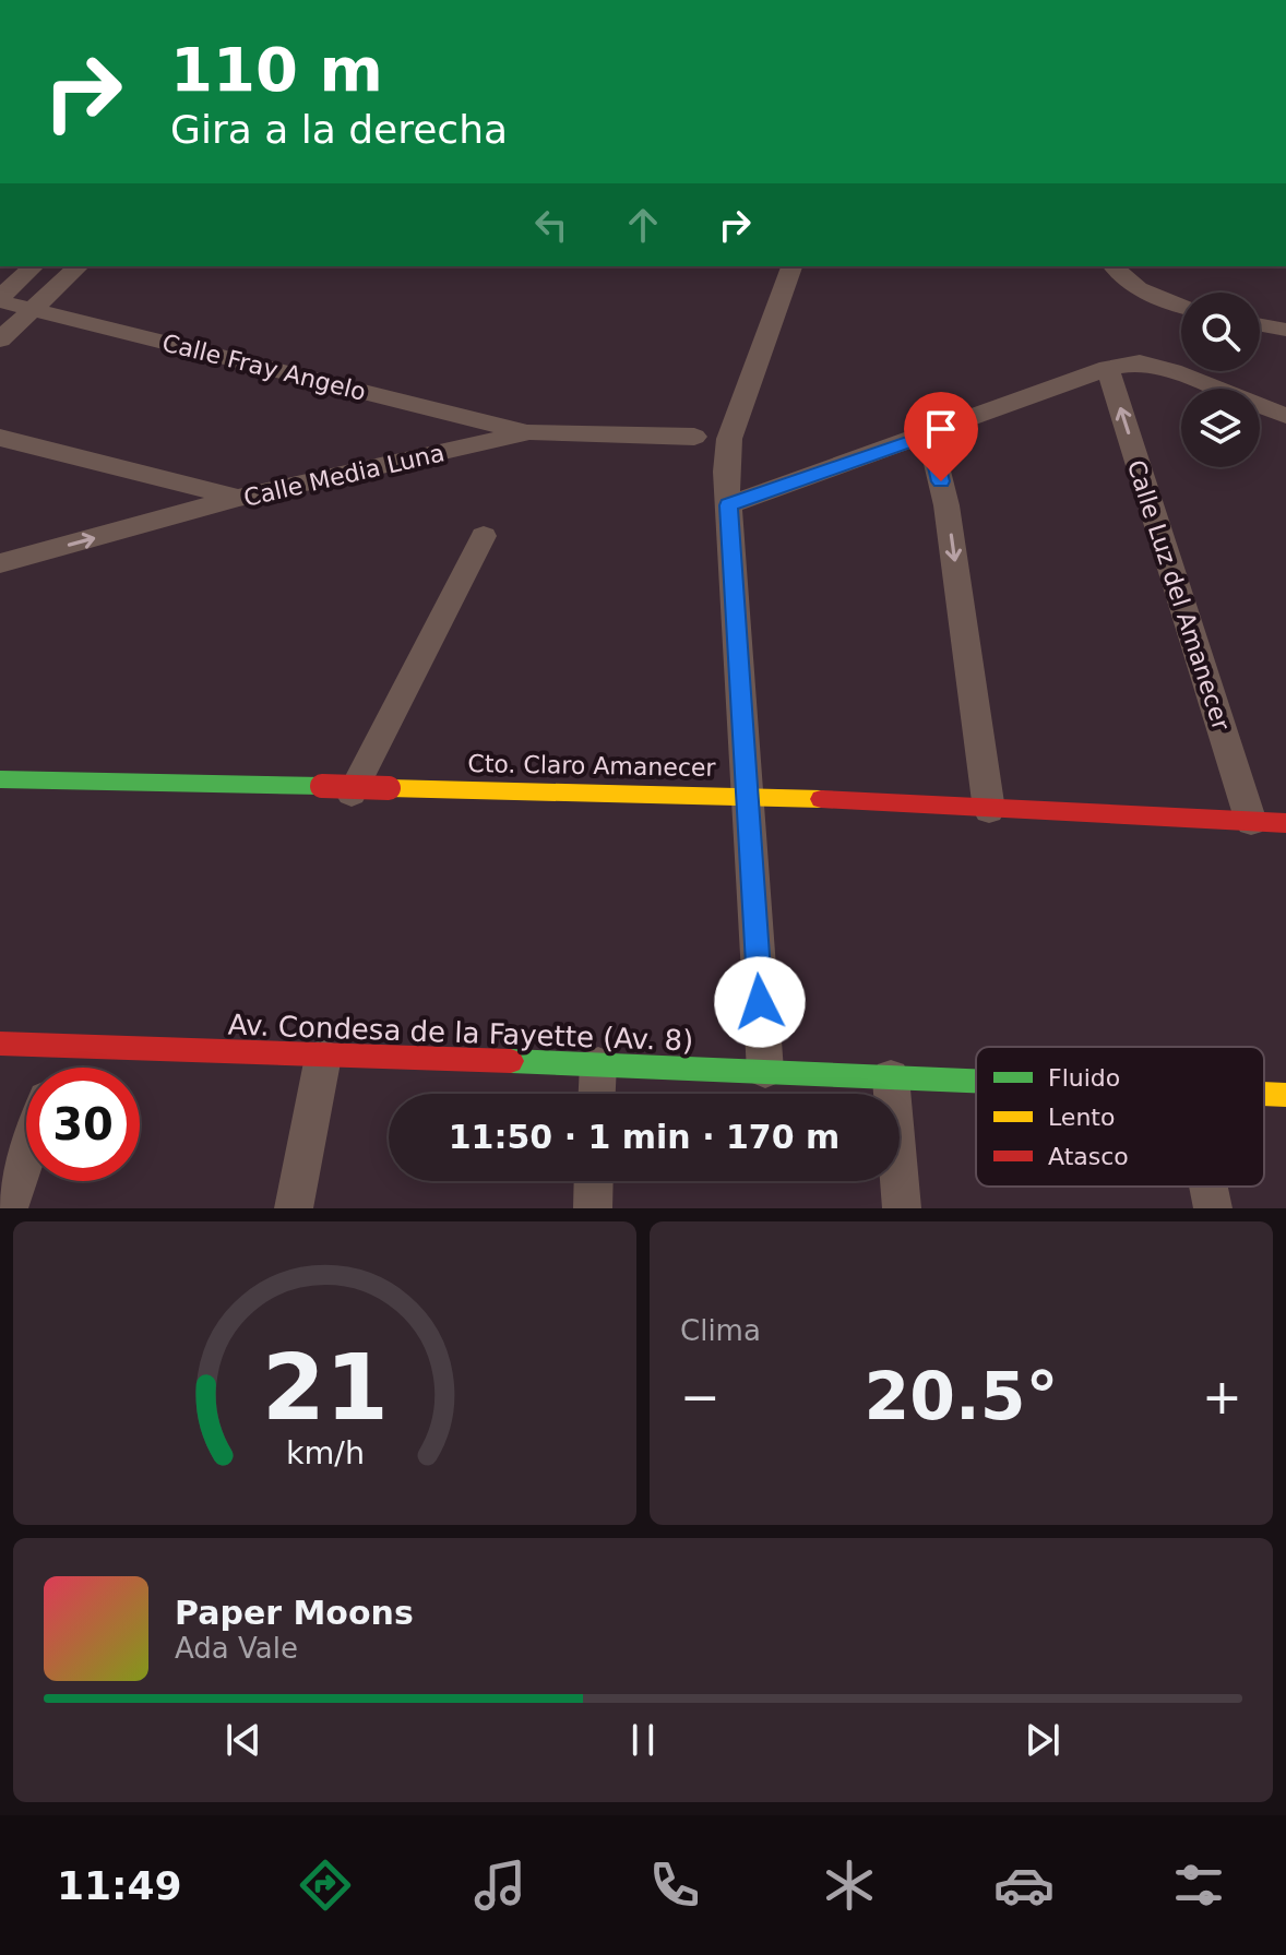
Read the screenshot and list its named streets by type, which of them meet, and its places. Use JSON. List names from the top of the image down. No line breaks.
{"streets":{"street":["Calle Fray Angelo","Calle Media Luna","Calle Luz del Amanecer","Cto. Claro Amanecer","Av. Condesa de la Fayette (Av. 8)"]},"crossings":[["Calle Fray Angelo","Calle Media Luna"],["Calle Luz del Amanecer","Cto. Claro Amanecer"]],"legend":["Fluido","Lento","Atasco"],"page":{"turn":["110 m","Gira a la derecha"],"limit":"30","trip":"11:50 · 1 min · 170 m","tile":"Clima","heat":["−","20.5°","+"],"song":["Paper Moons","Ada Vale"],"tabs":"11:49","gauge":["21","km/h"]}}
